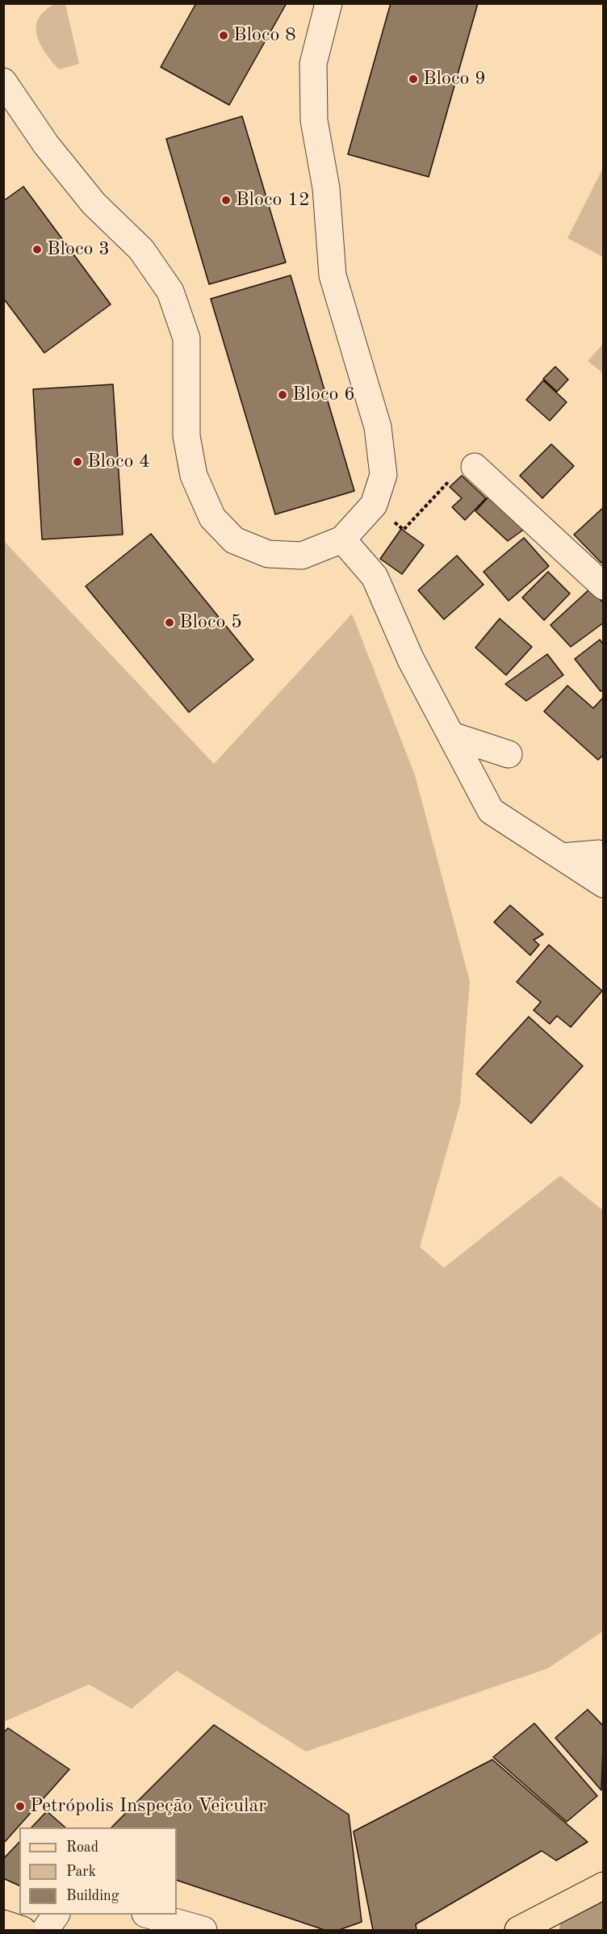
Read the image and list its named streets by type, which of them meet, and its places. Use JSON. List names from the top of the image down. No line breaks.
{"places":["Bloco 8","Bloco 9","Bloco 12","Bloco 3","Bloco 6","Bloco 4","Bloco 5","Petrópolis Inspeção Veicular"],"legend":["Road","Park","Building"]}
